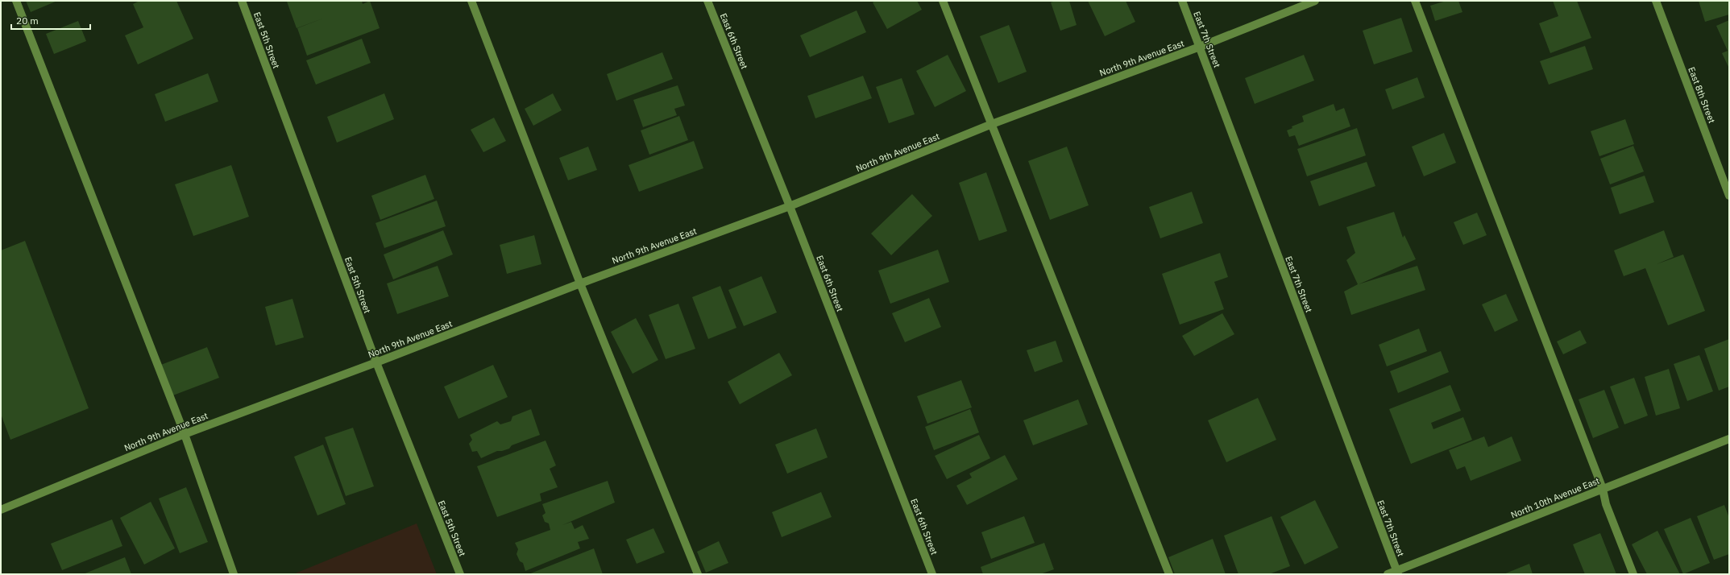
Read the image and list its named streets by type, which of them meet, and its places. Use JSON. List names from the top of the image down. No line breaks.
{"streets":{"street":["East 7th Street","East 5th Street","East 6th Street","North 9th Avenue East","East 8th Street","North 10th Avenue East"]},"crossings":[["East 7th Street","North 9th Avenue East"],["East 7th Street","North 10th Avenue East"],["East 5th Street","North 9th Avenue East"],["East 6th Street","North 9th Avenue East"]],"scale_bar":"20 m"}
